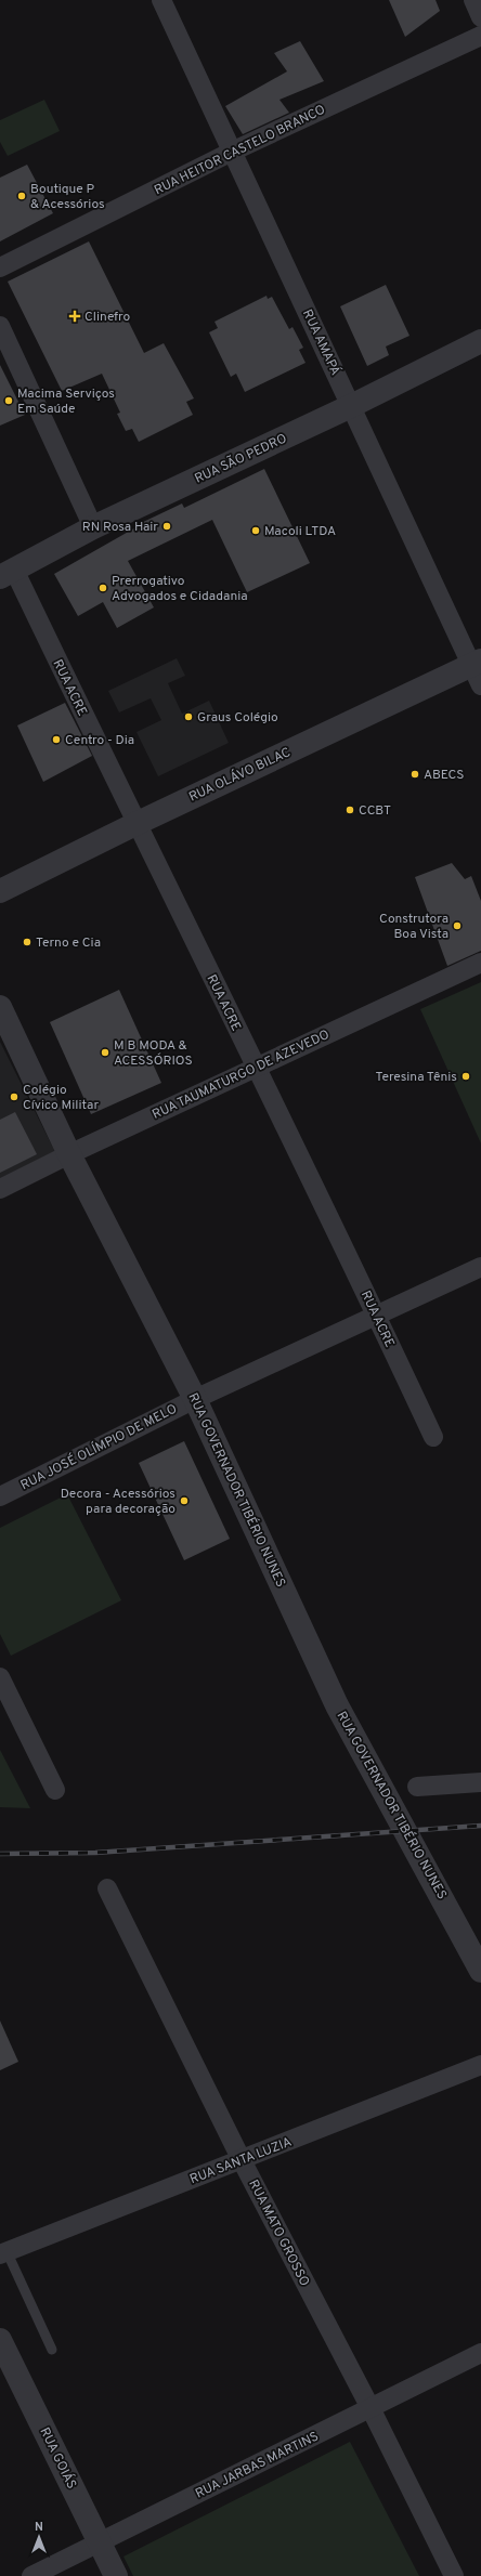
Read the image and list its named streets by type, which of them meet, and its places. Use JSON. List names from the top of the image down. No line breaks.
{"streets":{"street":["RUA HEITOR CASTELO BRANCO","RUA AMAPÁ","RUA SÃO PEDRO","RUA ACRE","RUA OLÁVO BILAC","RUA TAUMATURGO DE AZEVEDO","RUA JOSÉ OLÍMPIO DE MELO","RUA GOVERNADOR TIBÉRIO NUNES","RUA SANTA LUZIA","RUA MATO GROSSO","RUA GOIÁS","RUA JARBAS MARTINS"]},"crossings":[["RUA HEITOR CASTELO BRANCO","RUA AMAPÁ"],["RUA AMAPÁ","RUA SÃO PEDRO"],["RUA AMAPÁ","RUA OLÁVO BILAC"],["RUA SÃO PEDRO","RUA ACRE"],["RUA ACRE","RUA OLÁVO BILAC"],["RUA ACRE","RUA TAUMATURGO DE AZEVEDO"],["RUA ACRE","RUA JOSÉ OLÍMPIO DE MELO"],["RUA TAUMATURGO DE AZEVEDO","RUA GOVERNADOR TIBÉRIO NUNES"],["RUA JOSÉ OLÍMPIO DE MELO","RUA GOVERNADOR TIBÉRIO NUNES"],["RUA SANTA LUZIA","RUA MATO GROSSO"],["RUA MATO GROSSO","RUA JARBAS MARTINS"],["RUA GOIÁS","RUA JARBAS MARTINS"]],"places":{"other":["Boutique P & Acessórios","Macima Serviços Em Saúde","RN Rosa Hair","Macoli LTDA","Prerrogativo Advogados e Cidadania","Graus Colégio","Centro - Dia","ABECS","CCBT","Construtora Boa Vista","Terno e Cia","M B MODA & ACESSÓRIOS","Teresina Tênis","Colégio Cívico Militar","Decora - Acessórios para decoração"],"health":["Clinefro"]},"north":"top"}
